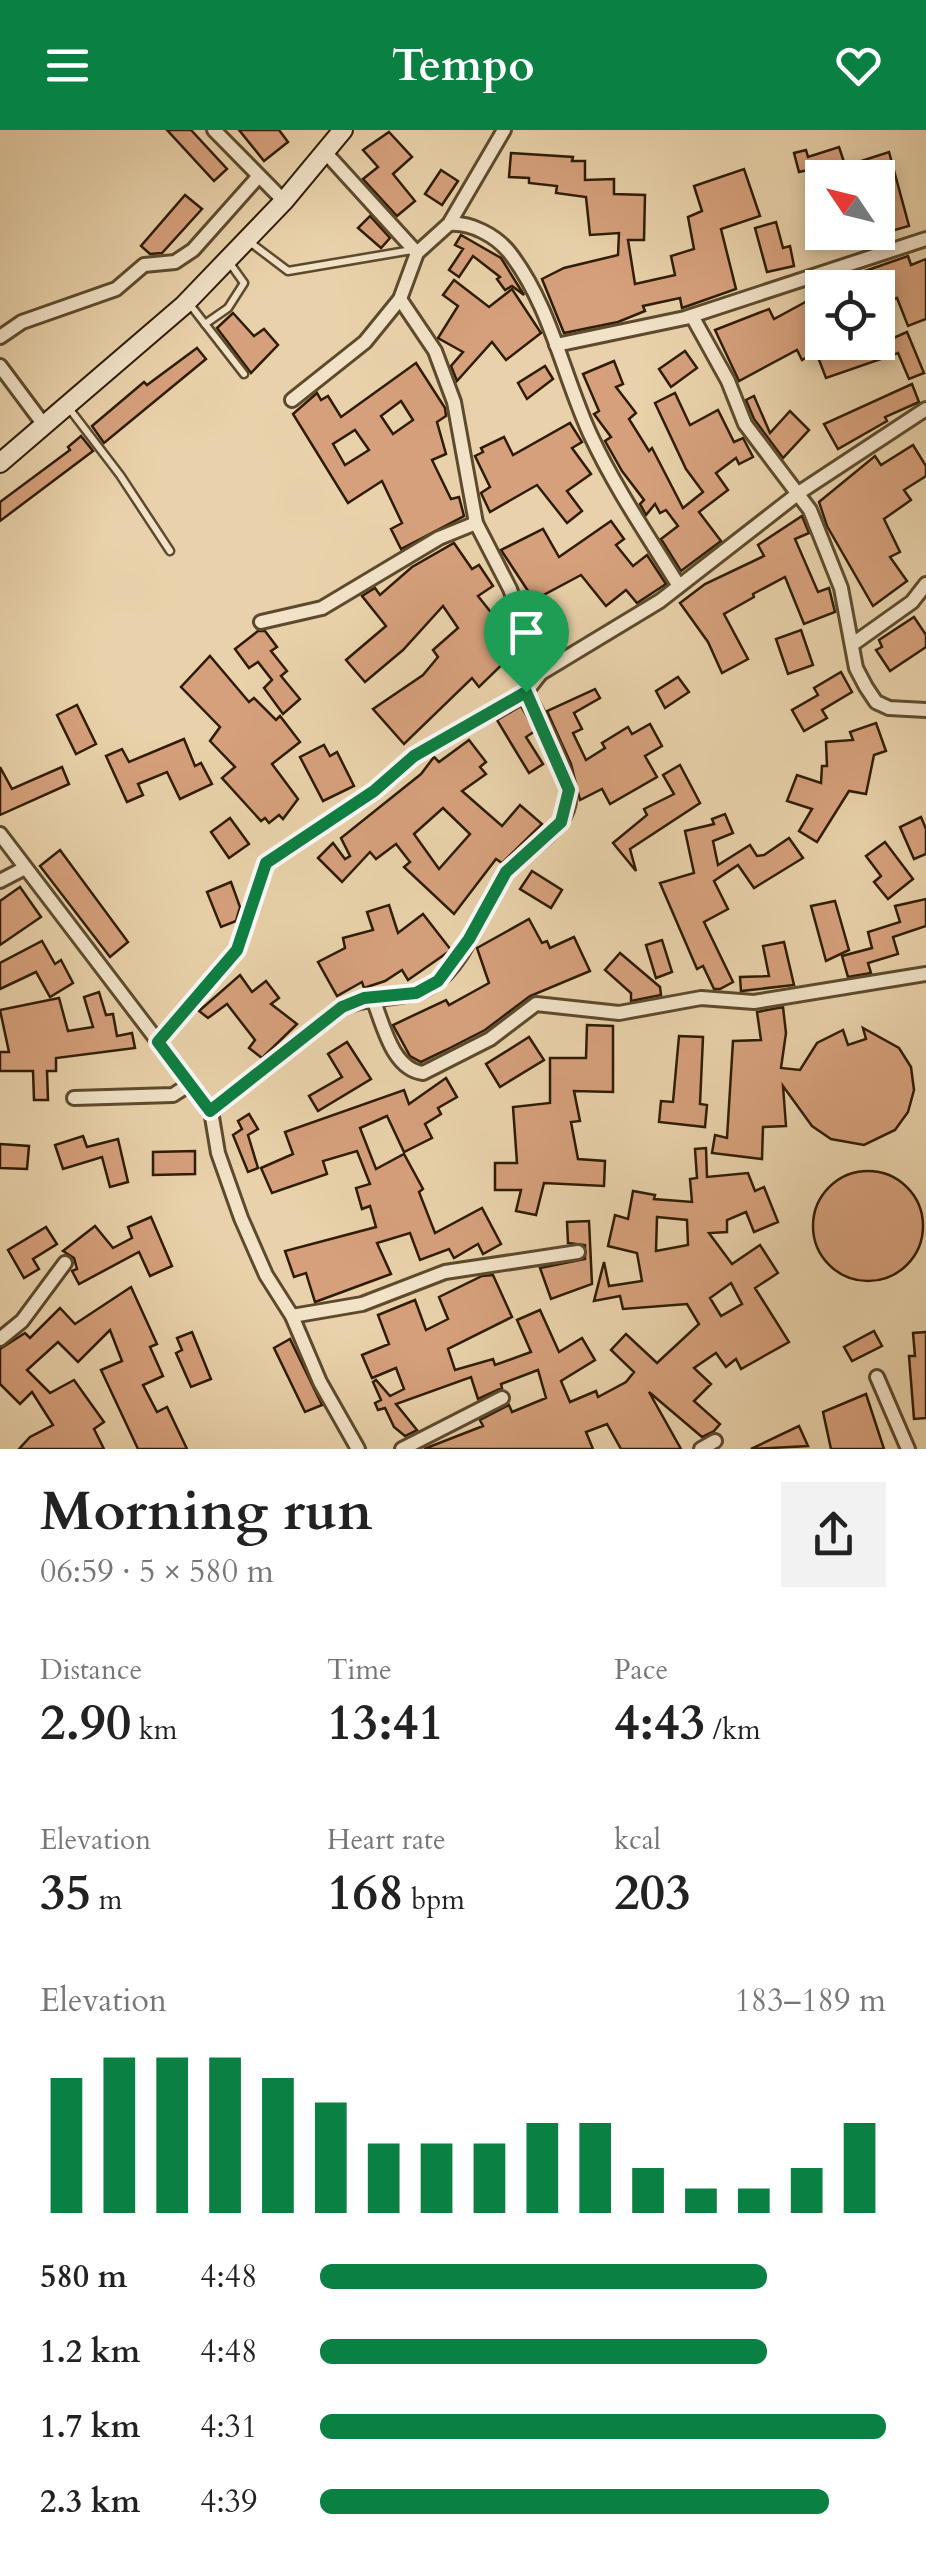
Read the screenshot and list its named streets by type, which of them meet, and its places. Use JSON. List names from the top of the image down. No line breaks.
{"north":"top left","page":{"header":"Tempo","heading":["Morning run","06:59 · 5 × 580 m"],"stats":[["Distance","2.90 km"],["Time","13:41"],["Pace","4:43 /km"],["Elevation","35 m"],["Heart rate","168 bpm"],["kcal","203"]],"chart":["Elevation","183–189 m"],"list":[{"name":"580 m","note":"4:48"},{"name":"1.2 km","note":"4:48"},{"name":"1.7 km","note":"4:31"},{"name":"2.3 km","note":"4:39"}]}}
